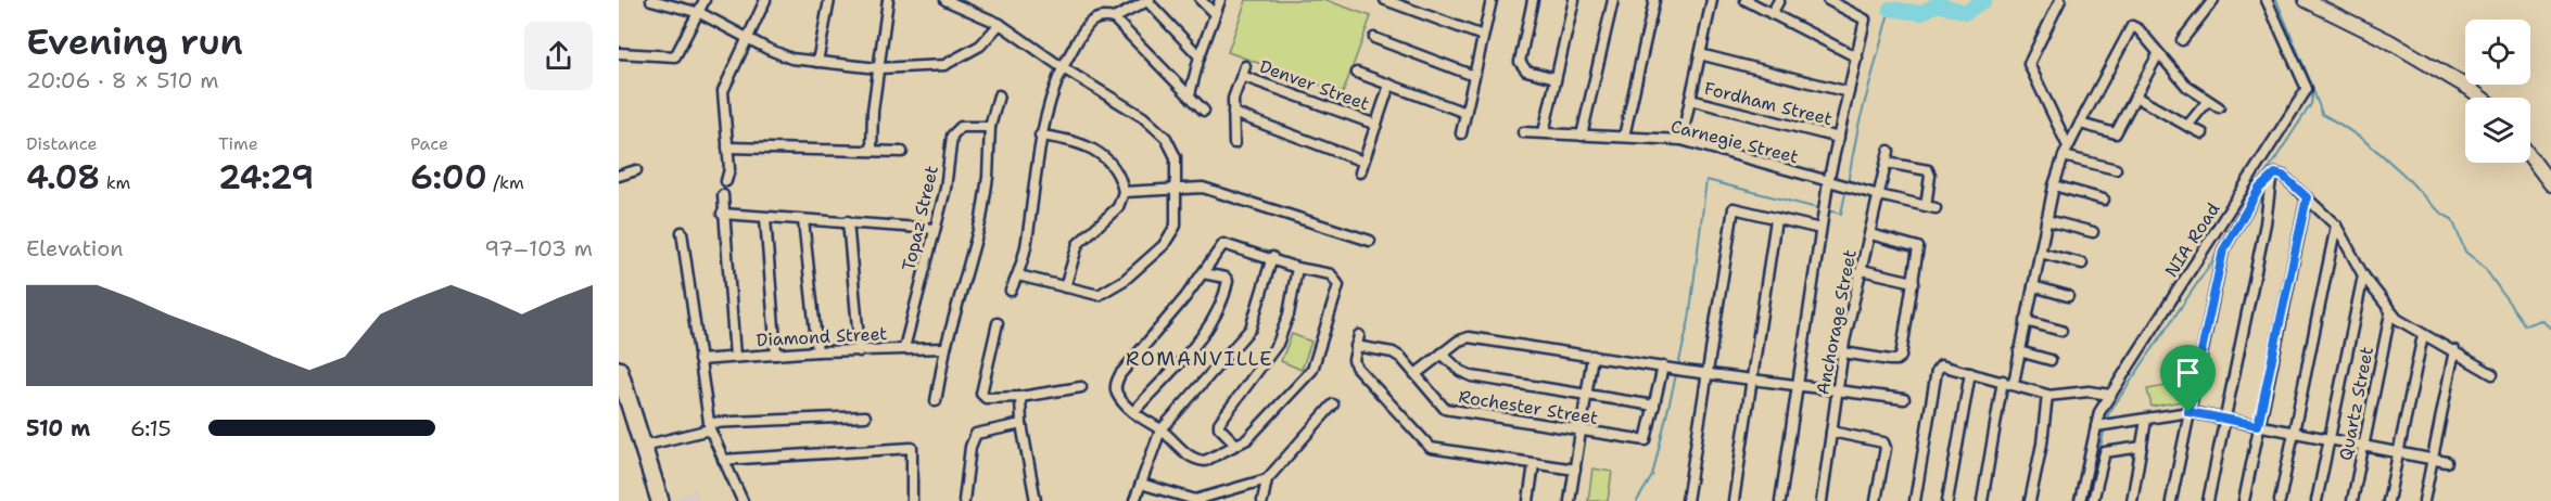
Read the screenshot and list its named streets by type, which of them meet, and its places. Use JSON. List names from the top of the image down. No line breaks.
{"streets":{"street":["Denver Street","Fordham Street","Carnegie Street","Topaz Street","NIA Road","Anchorage Street","Diamond Street","Quartz Street","Rochester Street"]},"crossings":[["Carnegie Street","Anchorage Street"],["Topaz Street","Diamond Street"]],"districts":["ROMANVILLE"],"page":{"heading":["Evening run","20:06 · 8 × 510 m"],"stats":[["Distance","4.08 km"],["Time","24:29"],["Pace","6:00 /km"]],"chart":["Elevation","97–103 m"],"list":[{"name":"510 m","note":"6:15"}]}}
